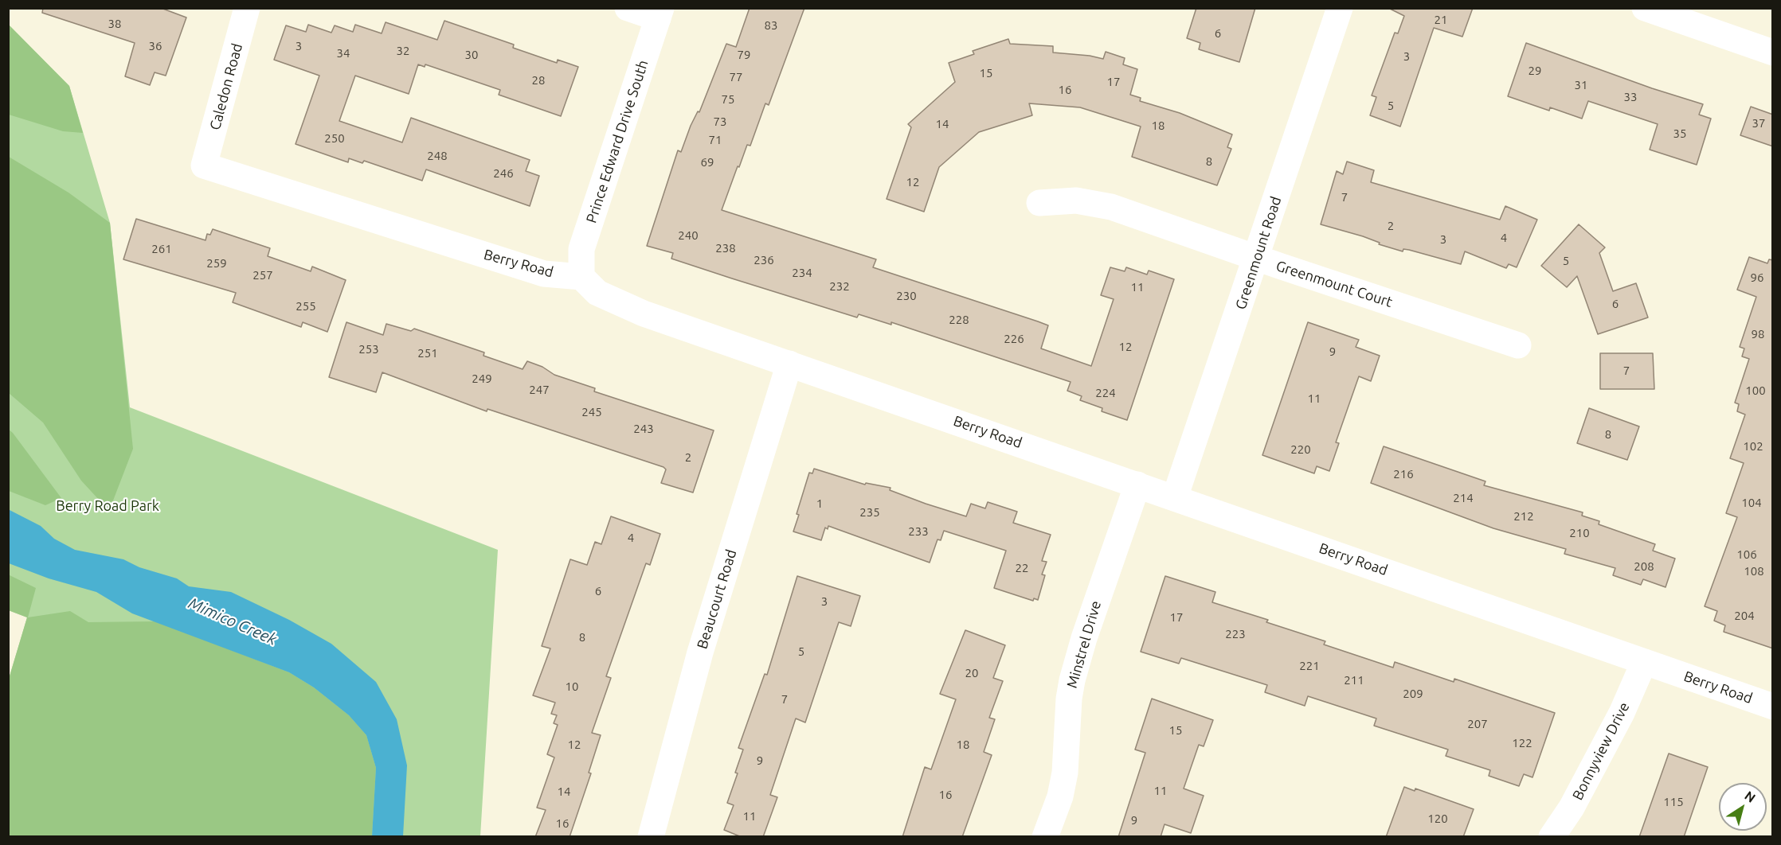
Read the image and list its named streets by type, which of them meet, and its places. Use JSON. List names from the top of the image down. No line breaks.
{"streets":{"street":["Caledon Road","Prince Edward Drive South","Greenmount Road","Berry Road","Greenmount Court","Beaucourt Road","Minstrel Drive","Bonnyview Drive"]},"crossings":[["Caledon Road","Berry Road"],["Prince Edward Drive South","Berry Road"],["Greenmount Road","Berry Road"],["Greenmount Road","Greenmount Court"],["Berry Road","Beaucourt Road"],["Berry Road","Minstrel Drive"],["Berry Road","Bonnyview Drive"]],"water":["Mimico Creek"],"parks":["Berry Road Park"],"house_numbers":["21","38","83","6","36","3","32","34","30","79","3","29","15","77","28","17","31","16","33","75","5","73","37","14","18","35","250","71","248","8","69","246","12","7","2","240","4","3","238","261","236","5","259","234","257","96","232","11","230","6","255","228","98","226","12","253","9","251","7","249","247","100","224","11","245","243","8","102","220","2","216","214","104","1","235","212","233","210","4","106","208","22","108","6","3","204","17","223","8","5","221","20","211","10","209","7","207","15","122","12","18","9","11","14","16","115","11","120","9","16"],"north":"top right"}
